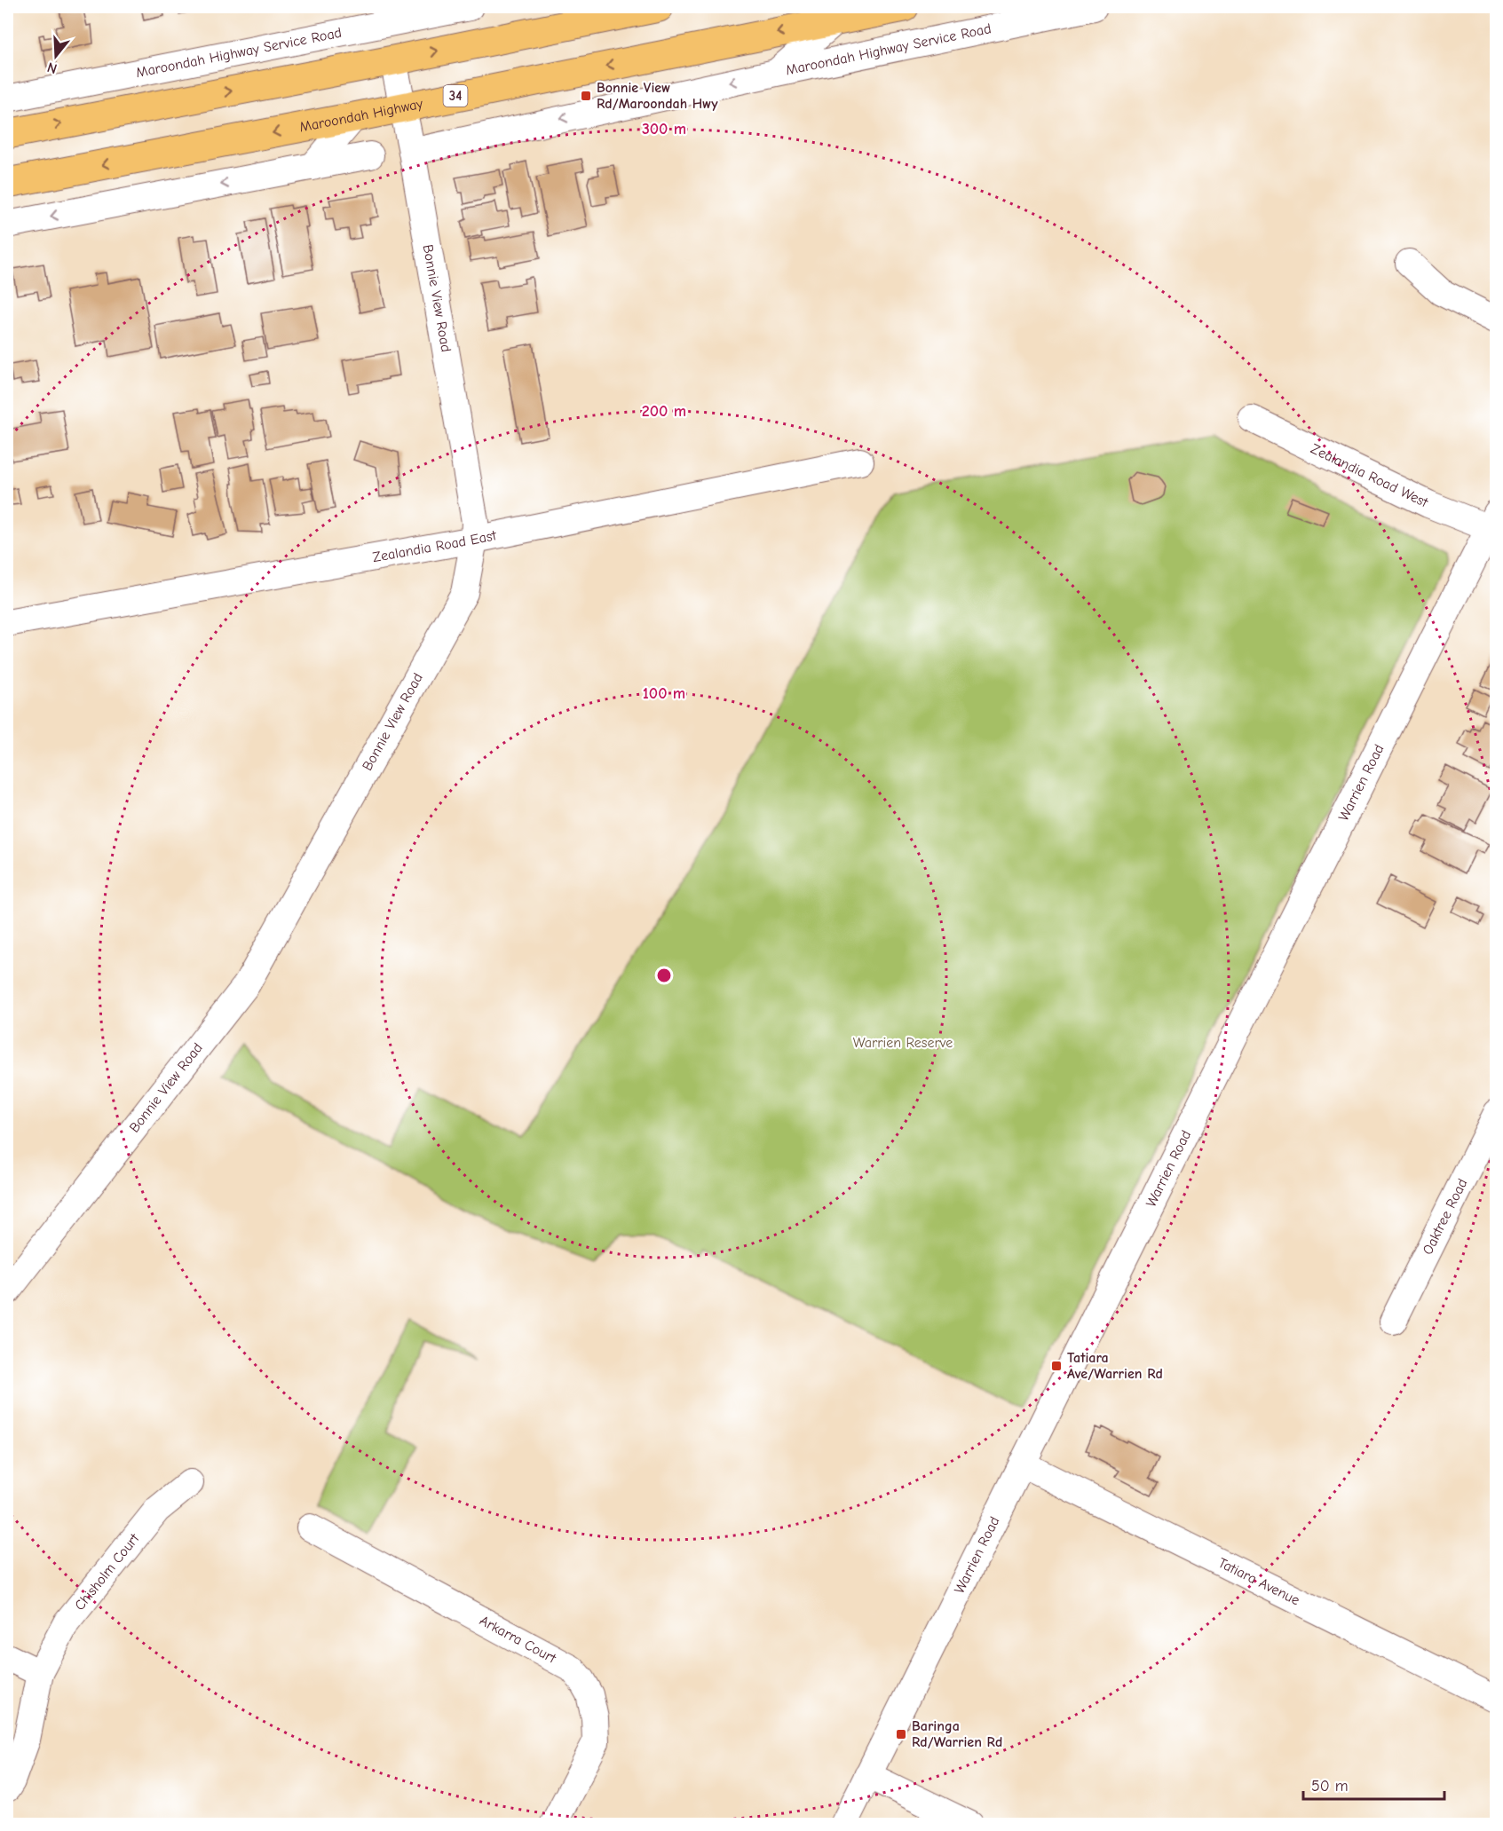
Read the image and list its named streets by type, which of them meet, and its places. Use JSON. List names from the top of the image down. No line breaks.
{"streets":{"highway":["34","Maroondah Highway"],"street":["Maroondah Highway Service Road","Bonnie View Road","Zealandia Road West","Zealandia Road East","Warrien Road","Oaktree Road","Chisholm Court","Tatiara Avenue","Arkarra Court"]},"crossings":[["Maroondah Highway Service Road","Maroondah Highway"],["Maroondah Highway Service Road","Bonnie View Road"],["Maroondah Highway","Bonnie View Road"],["Bonnie View Road","Zealandia Road East"],["Zealandia Road West","Warrien Road"],["Warrien Road","Tatiara Avenue"]],"parks":["Warrien Reserve"],"places":{"transit":["Bonnie View Rd/Maroondah Hwy","Tatiara Ave/Warrien Rd","Baringa Rd/Warrien Rd"]},"scale_bar":"50 m","north":"bottom","rings":["300 m","200 m","100 m"]}
